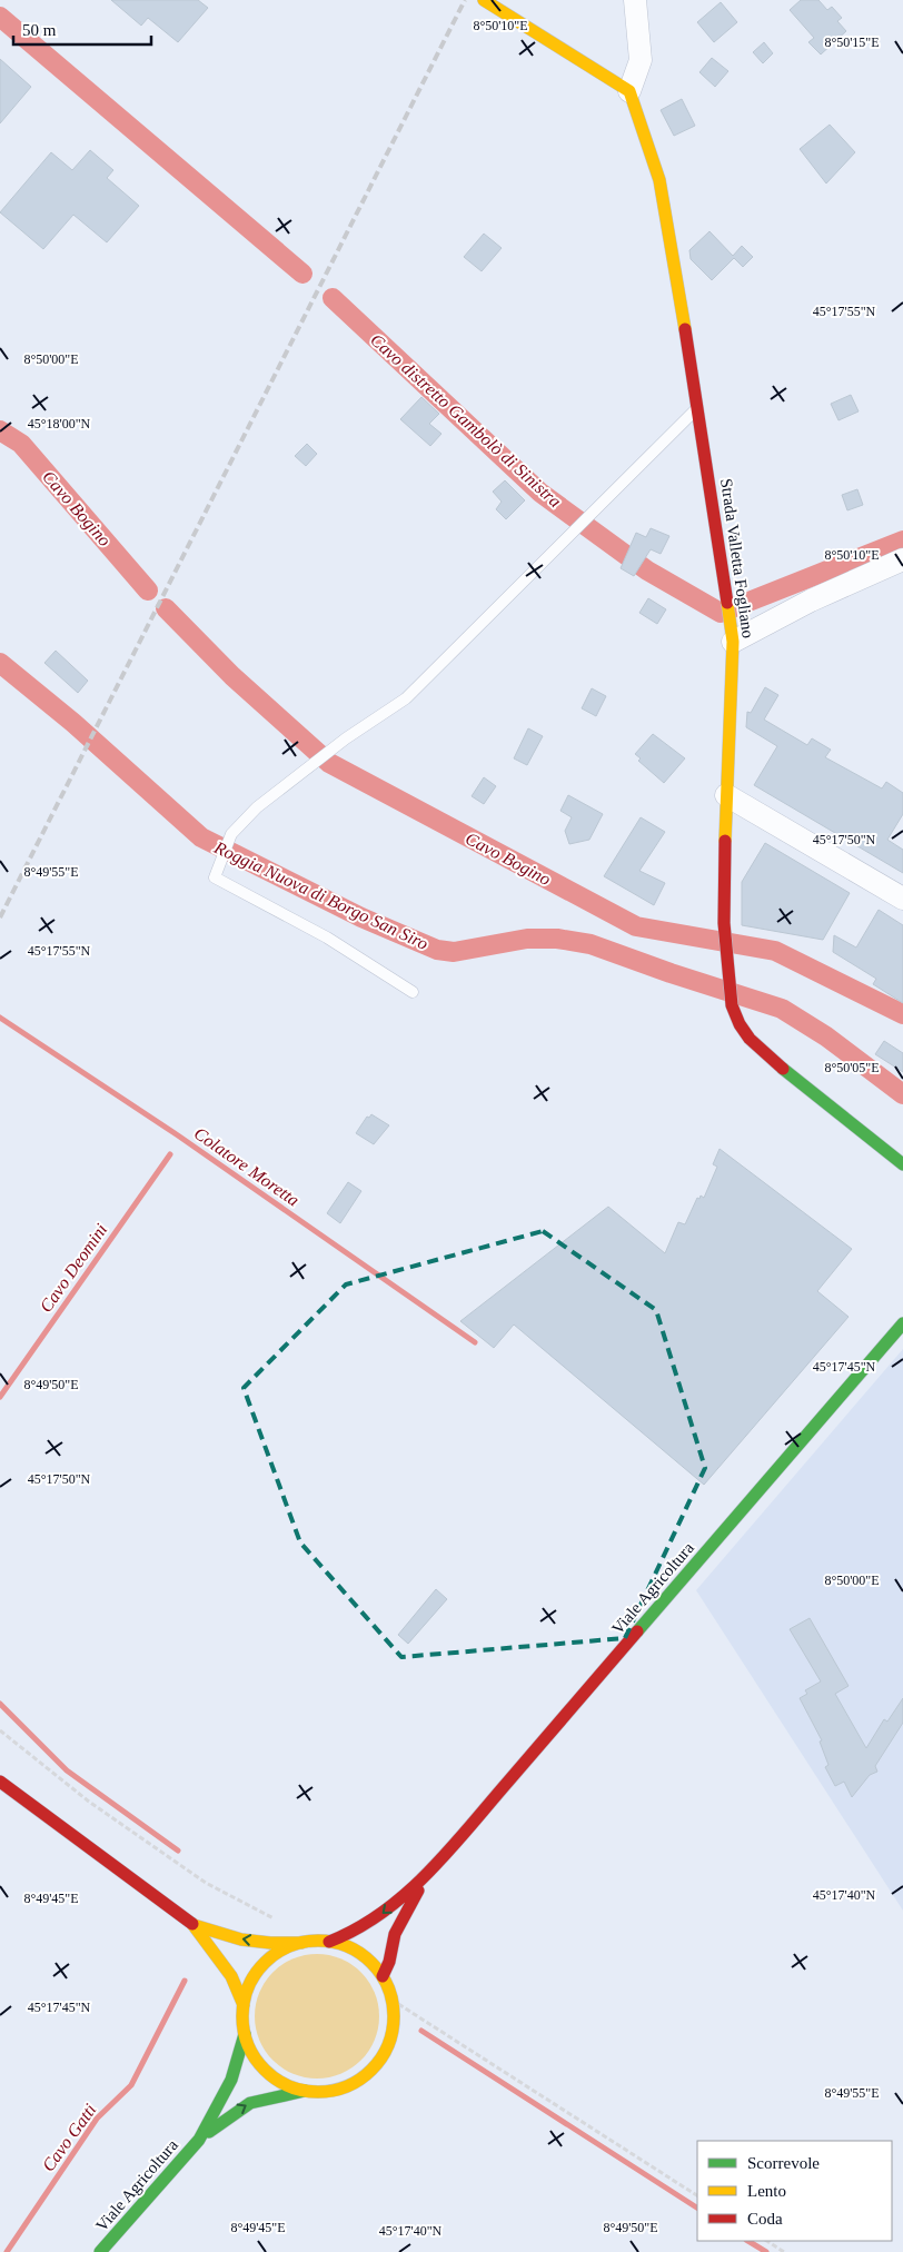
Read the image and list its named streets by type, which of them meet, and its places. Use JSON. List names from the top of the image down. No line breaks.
{"streets":{"main road":["Strada Valletta Fogliano","Viale Agricoltura"]},"water":["Cavo distretto Gambolò di Sinistra","Cavo Bogino","Roggia Nuova di Borgo San Siro","Colatore Moretta","Cavo Deomini","Cavo Gatti"],"legend":["Scorrevole","Lento","Coda"],"scale_bar":"50 m","coordinates":["8°50'10\"E","8°50'15\"E","45°17'55\"N","8°50'00\"E","45°18'00\"N","45°17'50\"N","8°49'55\"E","8°50'05\"E","45°17'45\"N","8°49'50\"E","45°17'40\"N","8°49'45\"E"]}
